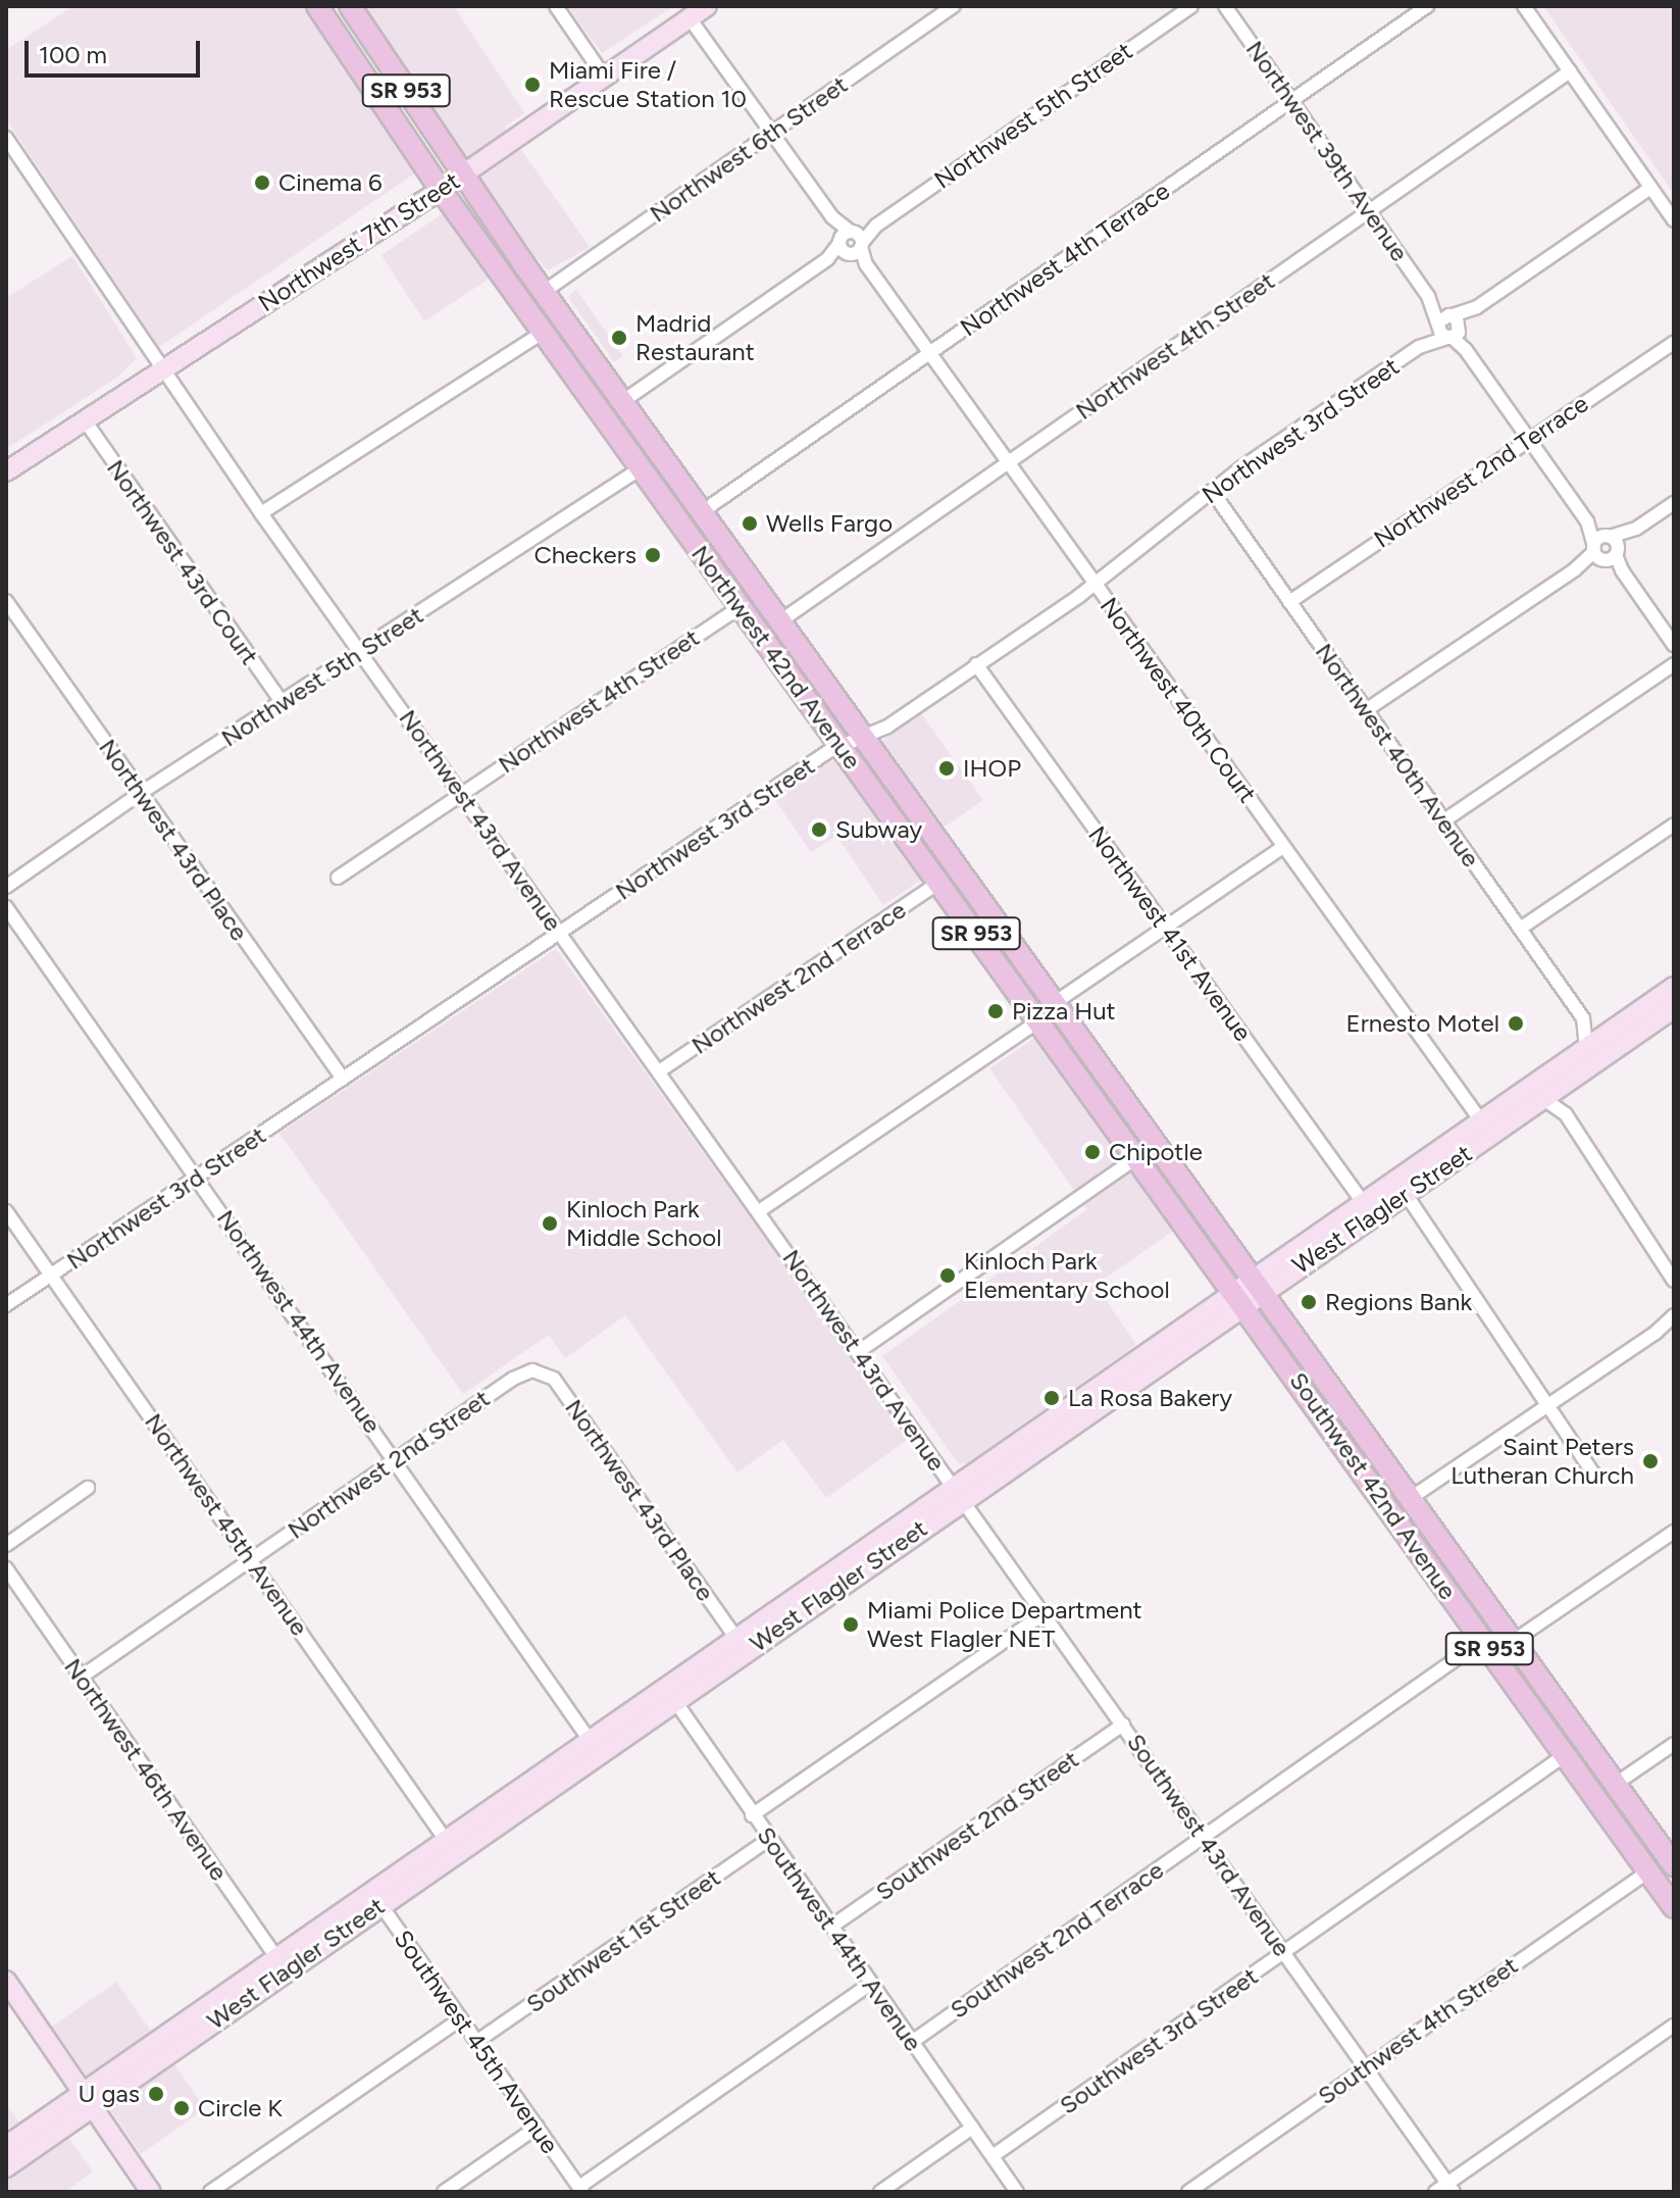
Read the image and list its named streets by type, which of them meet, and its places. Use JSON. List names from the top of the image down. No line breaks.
{"streets":{"main road":["SR 953","Northwest 7th Street","Northwest 42nd Avenue","West Flagler Street","Southwest 42nd Avenue"],"street":["Northwest 5th Street","Northwest 6th Street","Northwest 39th Avenue","Northwest 4th Terrace","Northwest 4th Street","Northwest 3rd Street","Northwest 2nd Terrace","Northwest 43rd Court","Northwest 40th Court","Northwest 40th Avenue","Northwest 43rd Avenue","Northwest 43rd Place","Northwest 41st Avenue","Northwest 44th Avenue","Northwest 2nd Street","Northwest 45th Avenue","Northwest 46th Avenue","Southwest 2nd Street","Southwest 43rd Avenue","Southwest 44th Avenue","Southwest 2nd Terrace","Southwest 1st Street","Southwest 4th Street","Southwest 3rd Street","Southwest 45th Avenue"]},"crossings":[["Northwest 5th Street","Northwest 43rd Court"],["Northwest 5th Street","Northwest 42nd Avenue"],["Northwest 5th Street","Northwest 40th Court"],["Northwest 5th Street","Northwest 43rd Avenue"],["Northwest 5th Street","Northwest 43rd Place"],["Northwest 6th Street","Northwest 42nd Avenue"],["Northwest 6th Street","Northwest 40th Court"],["Northwest 39th Avenue","Northwest 4th Terrace"],["Northwest 39th Avenue","Northwest 4th Street"],["Northwest 39th Avenue","Northwest 3rd Street"],["Northwest 39th Avenue","Northwest 2nd Terrace"],["Northwest 7th Street","Northwest 43rd Court"],["Northwest 7th Street","Northwest 42nd Avenue"],["Northwest 7th Street","Northwest 40th Court"],["Northwest 7th Street","Northwest 43rd Avenue"],["Northwest 4th Terrace","Northwest 42nd Avenue"],["Northwest 4th Terrace","Northwest 40th Court"],["Northwest 4th Street","Northwest 42nd Avenue"],["Northwest 4th Street","Northwest 40th Court"],["Northwest 4th Street","Northwest 43rd Avenue"],["Northwest 3rd Street","Northwest 42nd Avenue"],["Northwest 3rd Street","Northwest 40th Court"],["Northwest 3rd Street","Northwest 40th Avenue"],["Northwest 3rd Street","Northwest 43rd Avenue"],["Northwest 3rd Street","Northwest 43rd Place"],["Northwest 3rd Street","Northwest 41st Avenue"],["Northwest 3rd Street","Northwest 44th Avenue"],["Northwest 3rd Street","Northwest 45th Avenue"],["Northwest 2nd Terrace","Northwest 42nd Avenue"],["Northwest 2nd Terrace","Northwest 40th Avenue"],["Northwest 2nd Terrace","Northwest 43rd Avenue"],["Northwest 42nd Avenue","West Flagler Street"],["Northwest 42nd Avenue","Southwest 42nd Avenue"],["Northwest 40th Court","West Flagler Street"],["Northwest 40th Avenue","West Flagler Street"],["Northwest 43rd Avenue","West Flagler Street"],["Northwest 43rd Avenue","Southwest 43rd Avenue"],["Northwest 43rd Place","West Flagler Street"],["Northwest 43rd Place","Northwest 2nd Street"],["Northwest 41st Avenue","West Flagler Street"],["West Flagler Street","Northwest 44th Avenue"],["West Flagler Street","Southwest 42nd Avenue"],["West Flagler Street","Northwest 45th Avenue"],["West Flagler Street","Northwest 46th Avenue"],["West Flagler Street","Southwest 43rd Avenue"],["West Flagler Street","Southwest 44th Avenue"],["West Flagler Street","Southwest 45th Avenue"],["Northwest 44th Avenue","Northwest 2nd Street"],["Northwest 2nd Street","Northwest 45th Avenue"],["Northwest 2nd Street","Northwest 46th Avenue"],["Southwest 42nd Avenue","Southwest 2nd Terrace"],["Southwest 42nd Avenue","Southwest 4th Street"],["Southwest 42nd Avenue","Southwest 3rd Street"],["Southwest 2nd Street","Southwest 43rd Avenue"],["Southwest 2nd Street","Southwest 44th Avenue"],["Southwest 43rd Avenue","Southwest 2nd Terrace"],["Southwest 43rd Avenue","Southwest 4th Street"],["Southwest 43rd Avenue","Southwest 3rd Street"],["Southwest 44th Avenue","Southwest 2nd Terrace"],["Southwest 44th Avenue","Southwest 1st Street"],["Southwest 44th Avenue","Southwest 3rd Street"],["Southwest 1st Street","Southwest 45th Avenue"]],"places":["Miami Fire / Rescue Station 10","Cinema 6","Madrid Restaurant","Wells Fargo","Checkers","IHOP","Subway","Pizza Hut","Ernesto Motel","Chipotle","Kinloch Park Middle School","Kinloch Park Elementary School","Regions Bank","La Rosa Bakery","Saint Peters Lutheran Church","Miami Police Department West Flagler NET","U gas","Circle K"],"scale_bar":"100 m"}
